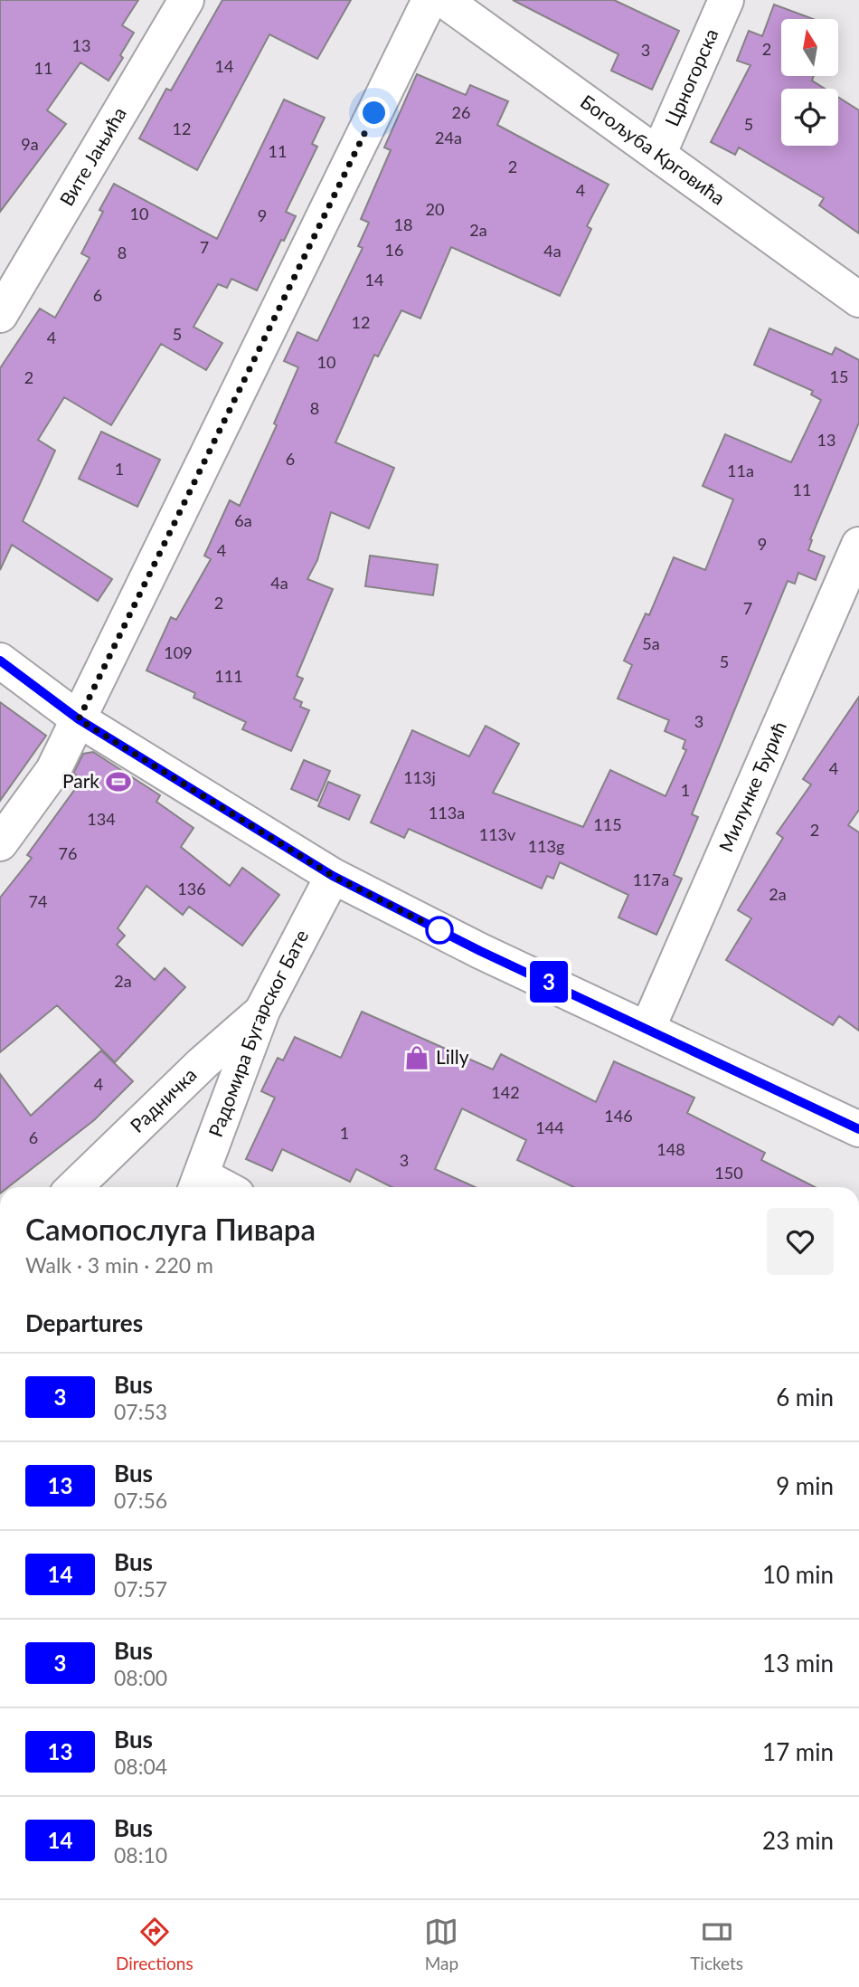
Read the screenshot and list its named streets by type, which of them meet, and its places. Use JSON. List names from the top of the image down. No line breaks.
{"streets":{"street":["Црногорска","Богољуба Крговића","Вите Јањића","Милунке Ђурић","Радомира Бугарског Бате","Радничка"]},"crossings":[["Црногорска","Богољуба Крговића"],["Радомира Бугарског Бате","Радничка"]],"places":{"sports":["Park"],"shop":["Lilly"]},"lines":["bus line 3"],"house_numbers":["13","2","3","14","11","26","5","12","24a","9a","11","2","4","20","10","9","18","2a","7","16","4a","8","14","6","12","5","4","10","15","2","8","13","6","1","11a","11","6a","9","4","4a","2","7","5a","109","5","111","3","4","113j","1","113a","134","115","2","113v","113g","76","117a","136","2a","74","2a","4","142","146","144","1","6","148","3","150"],"north":"top","page":{"on_map":"3","heading":[["Самопослуга Пивара","Walk · 3 min · 220 m"],"Departures"],"list":[{"mark":"3","name":"Bus","note":"07:53","value":"6 min"},{"mark":"13","name":"Bus","note":"07:56","value":"9 min"},{"mark":"14","name":"Bus","note":"07:57","value":"10 min"},{"mark":"3","name":"Bus","note":"08:00","value":"13 min"},{"mark":"13","name":"Bus","note":"08:04","value":"17 min"},{"mark":"14","name":"Bus","note":"08:10","value":"23 min"}],"tabs":["Directions","Map","Tickets"]}}
